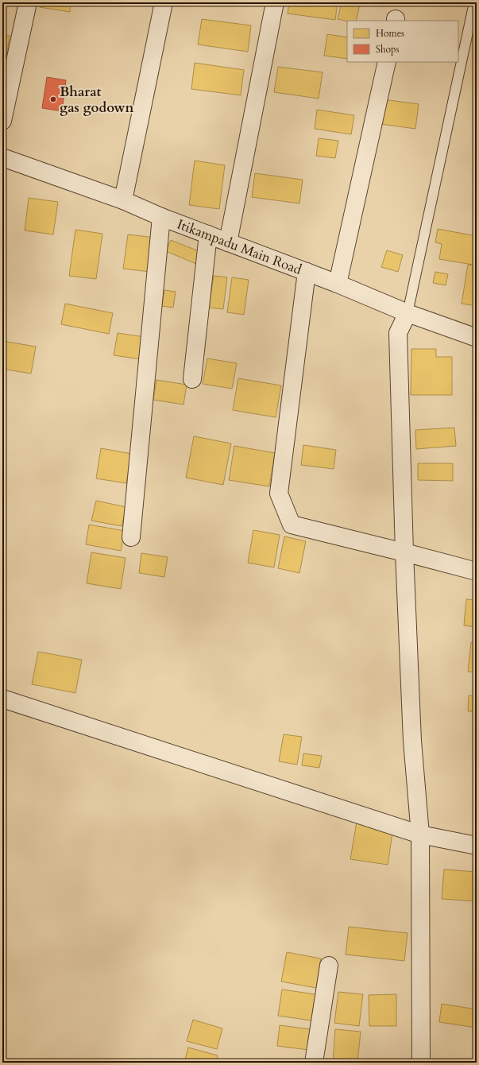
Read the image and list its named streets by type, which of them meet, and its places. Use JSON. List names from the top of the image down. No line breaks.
{"streets":{"street":["Itikampadu Main Road"]},"places":["Bharat gas godown"],"legend":["Homes","Shops"]}
